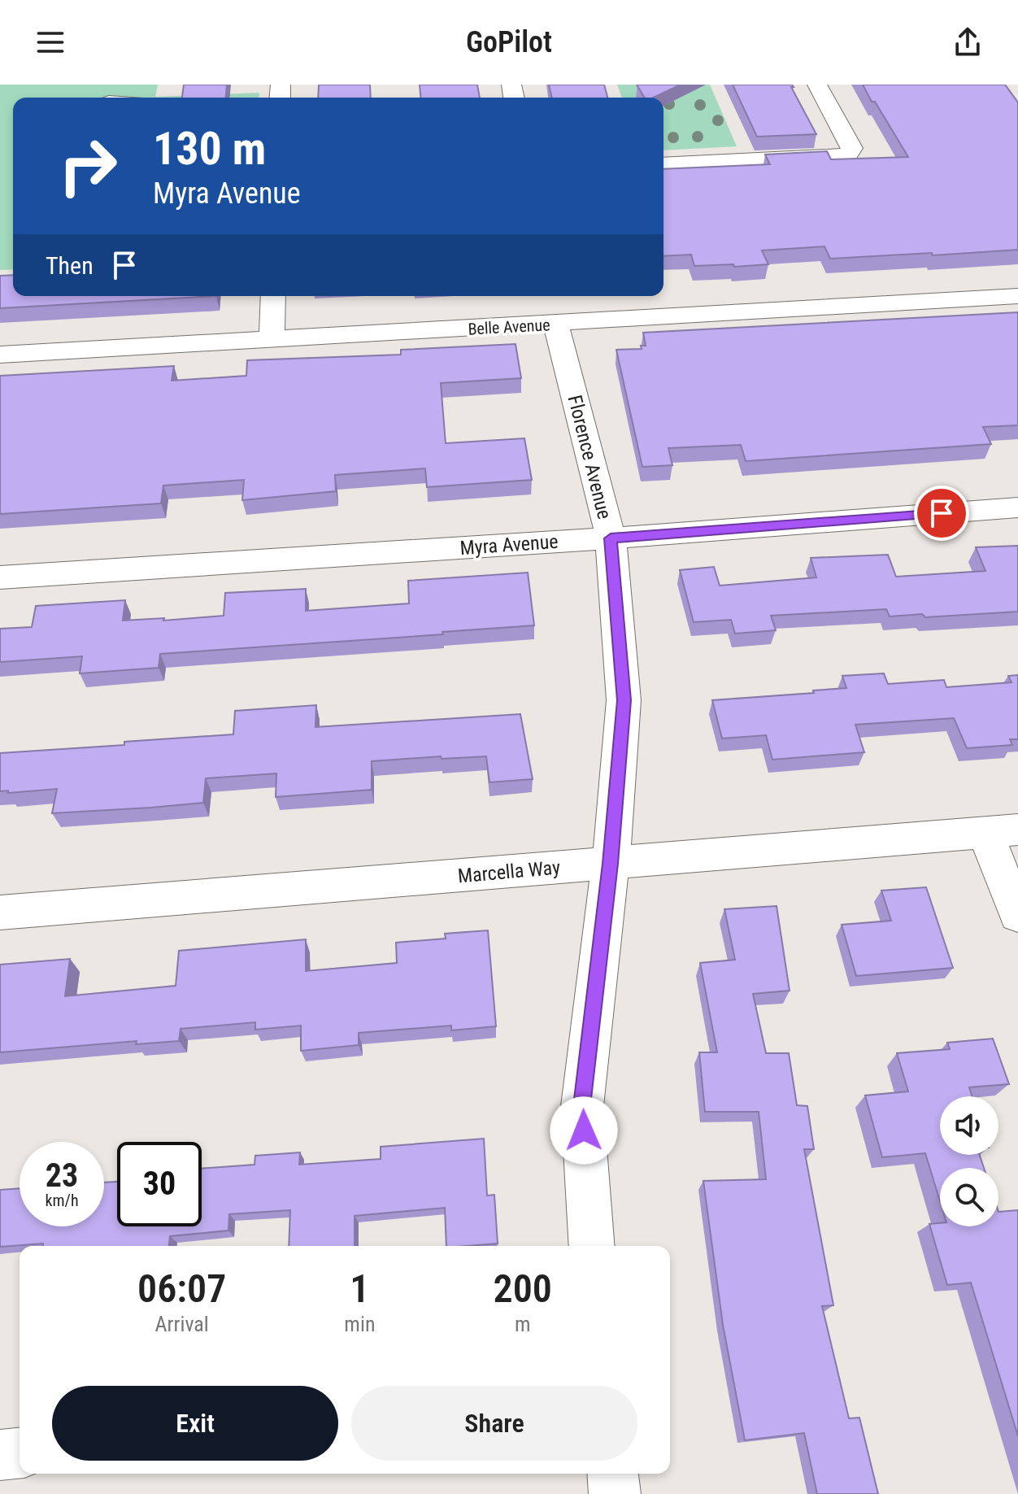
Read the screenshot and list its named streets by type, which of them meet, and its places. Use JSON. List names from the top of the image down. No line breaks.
{"streets":{"street":["Belle Avenue","Florence Avenue","Myra Avenue","Marcella Way"]},"crossings":[["Belle Avenue","Florence Avenue"],["Florence Avenue","Myra Avenue"],["Florence Avenue","Marcella Way"]],"page":{"header":"GoPilot","turn":["130 m","Myra Avenue"],"then":"Then","speed":"23 km/h","limit":"30","eta":["06:07","Arrival","1","min","200","m"],"buttons":["Exit","Share"]}}
